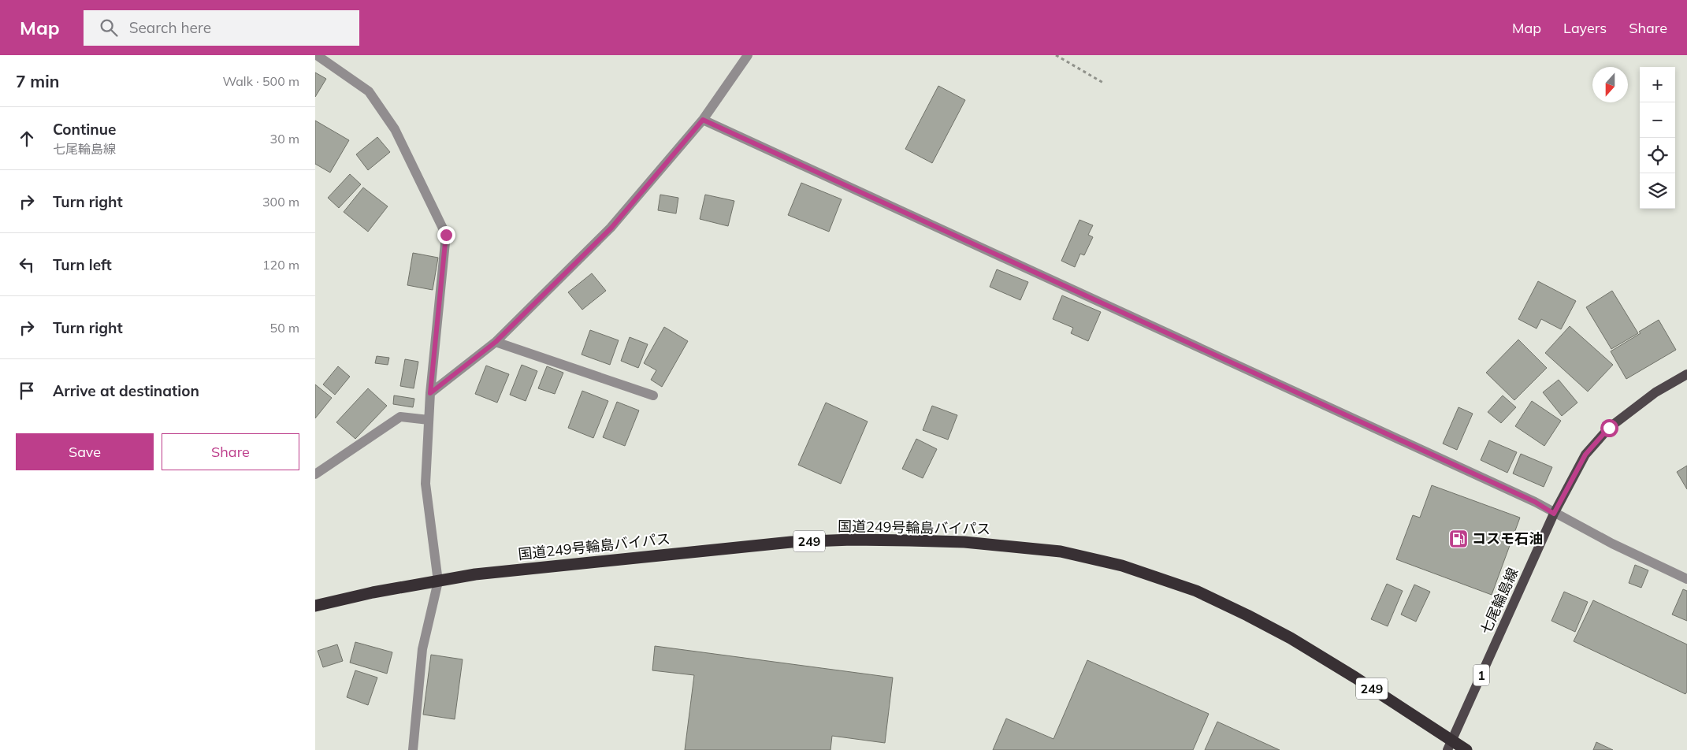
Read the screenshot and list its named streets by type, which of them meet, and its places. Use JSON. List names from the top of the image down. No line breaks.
{"streets":{"highway":["国道249号輪島バイパス","249"],"main road":["七尾輪島線","1"]},"crossings":[["国道249号輪島バイパス","七尾輪島線"]],"places":{"fuel station":["コスモ石油"]},"north":"bottom","page":{"header":"Map","search":"Search here","nav":["Map","Layers","Share"],"heading":["7 min","Walk · 500 m"],"map_buttons":["+","−"],"list":[["Continue","七尾輪島線","30 m"],["Turn right","300 m"],["Turn left","120 m"],["Turn right","50 m"],"Arrive at destination"],"buttons":["Save","Share"]}}
